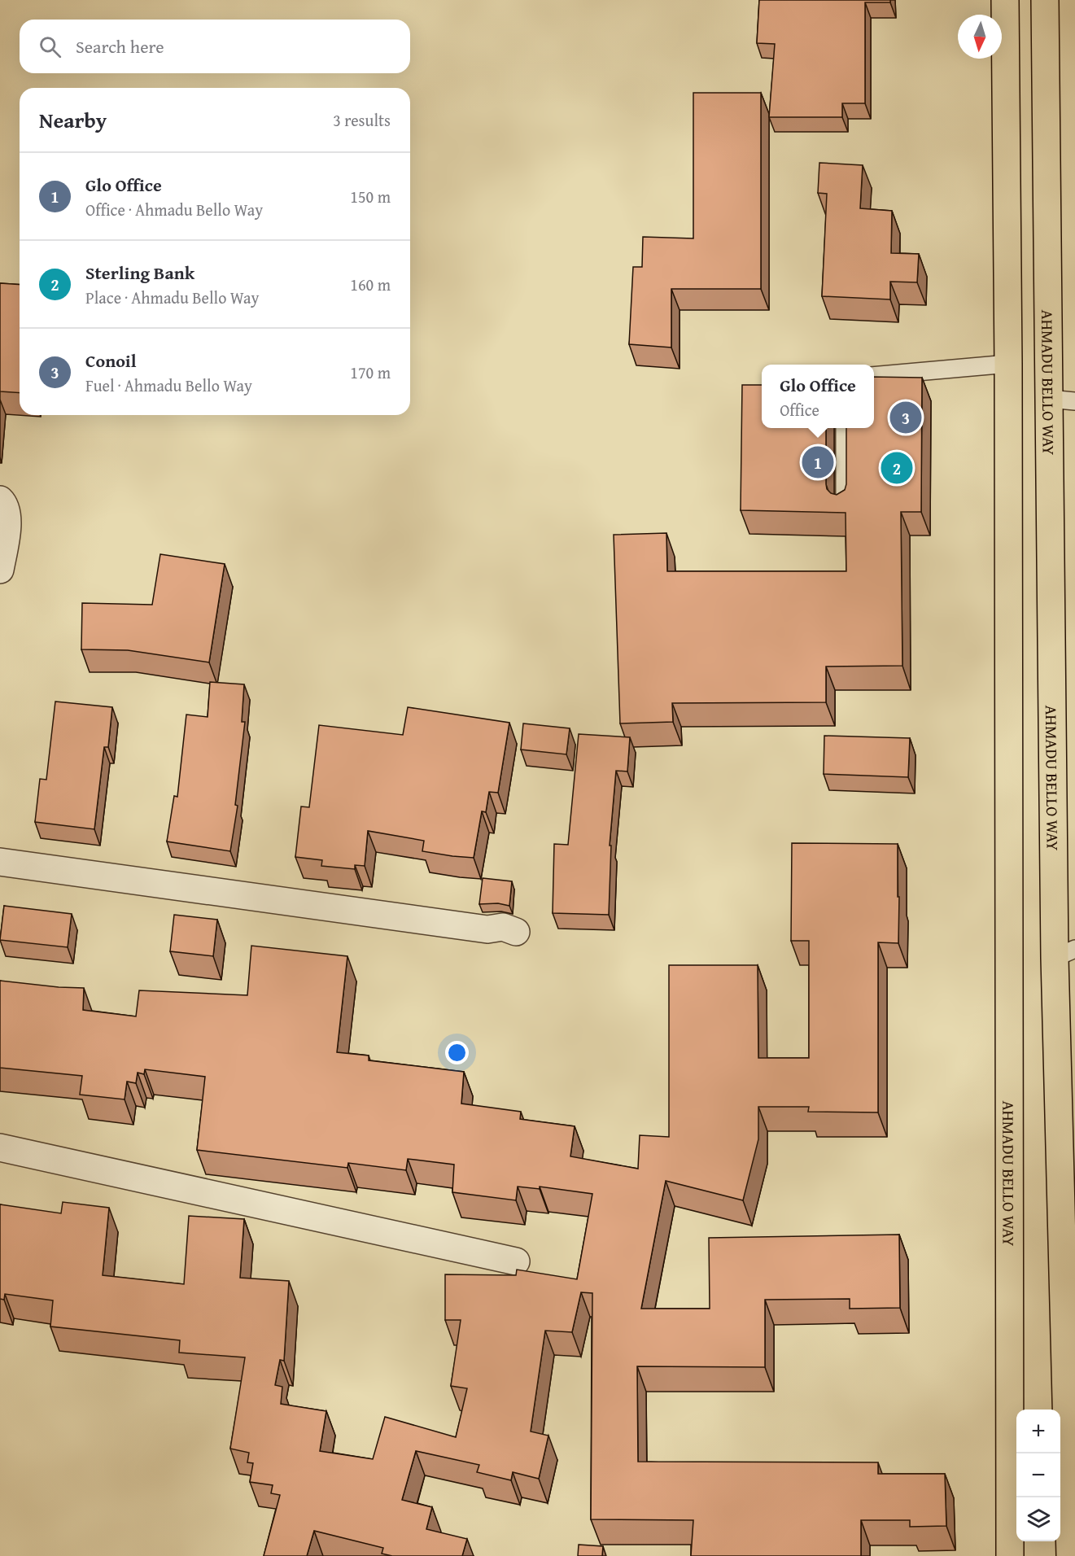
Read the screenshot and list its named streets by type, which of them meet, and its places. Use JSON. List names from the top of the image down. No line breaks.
{"streets":{"main road":["AHMADU BELLO WAY"]},"north":"bottom","page":{"search":"Search here","heading":["Nearby","3 results"],"list":[{"mark":"1","name":"Glo Office","note":"Office · Ahmadu Bello Way","value":"150 m"},{"mark":"2","name":"Sterling Bank","note":"Place · Ahmadu Bello Way","value":"160 m"},{"mark":"3","name":"Conoil","note":"Fuel · Ahmadu Bello Way","value":"170 m"}],"popup":["Glo Office","Office"],"pins":["3","1","2"],"map_buttons":["+","−"]}}
